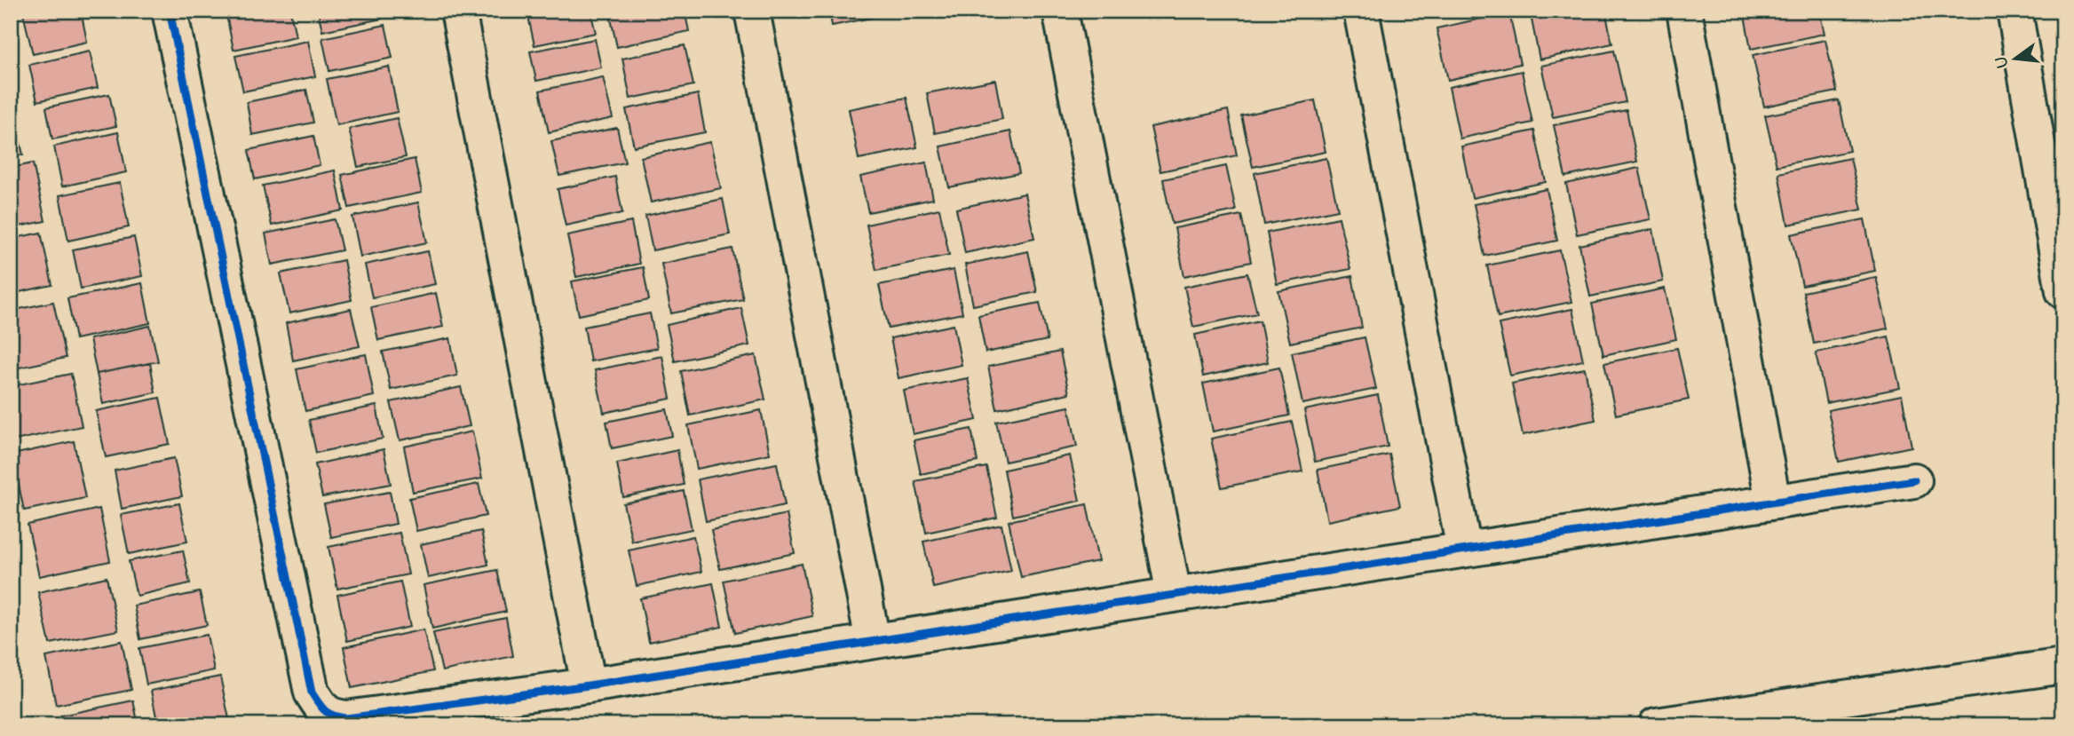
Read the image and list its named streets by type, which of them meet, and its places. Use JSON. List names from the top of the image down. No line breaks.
{"north":"left"}
